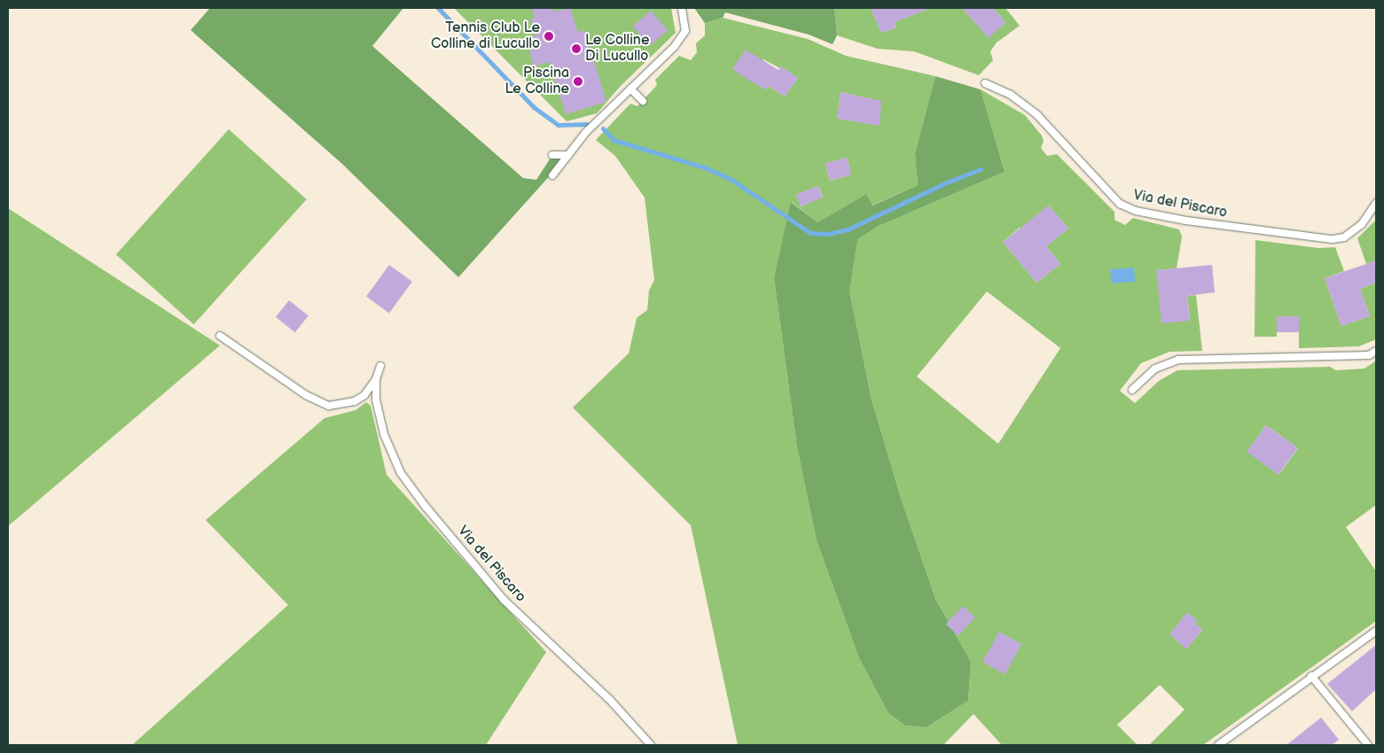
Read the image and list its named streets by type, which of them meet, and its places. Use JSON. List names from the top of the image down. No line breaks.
{"streets":{"lane":["Via del Piscaro"]},"places":["Tennis Club Le Colline di Lucullo","Le Colline Di Lucullo","Piscina Le Colline"]}
